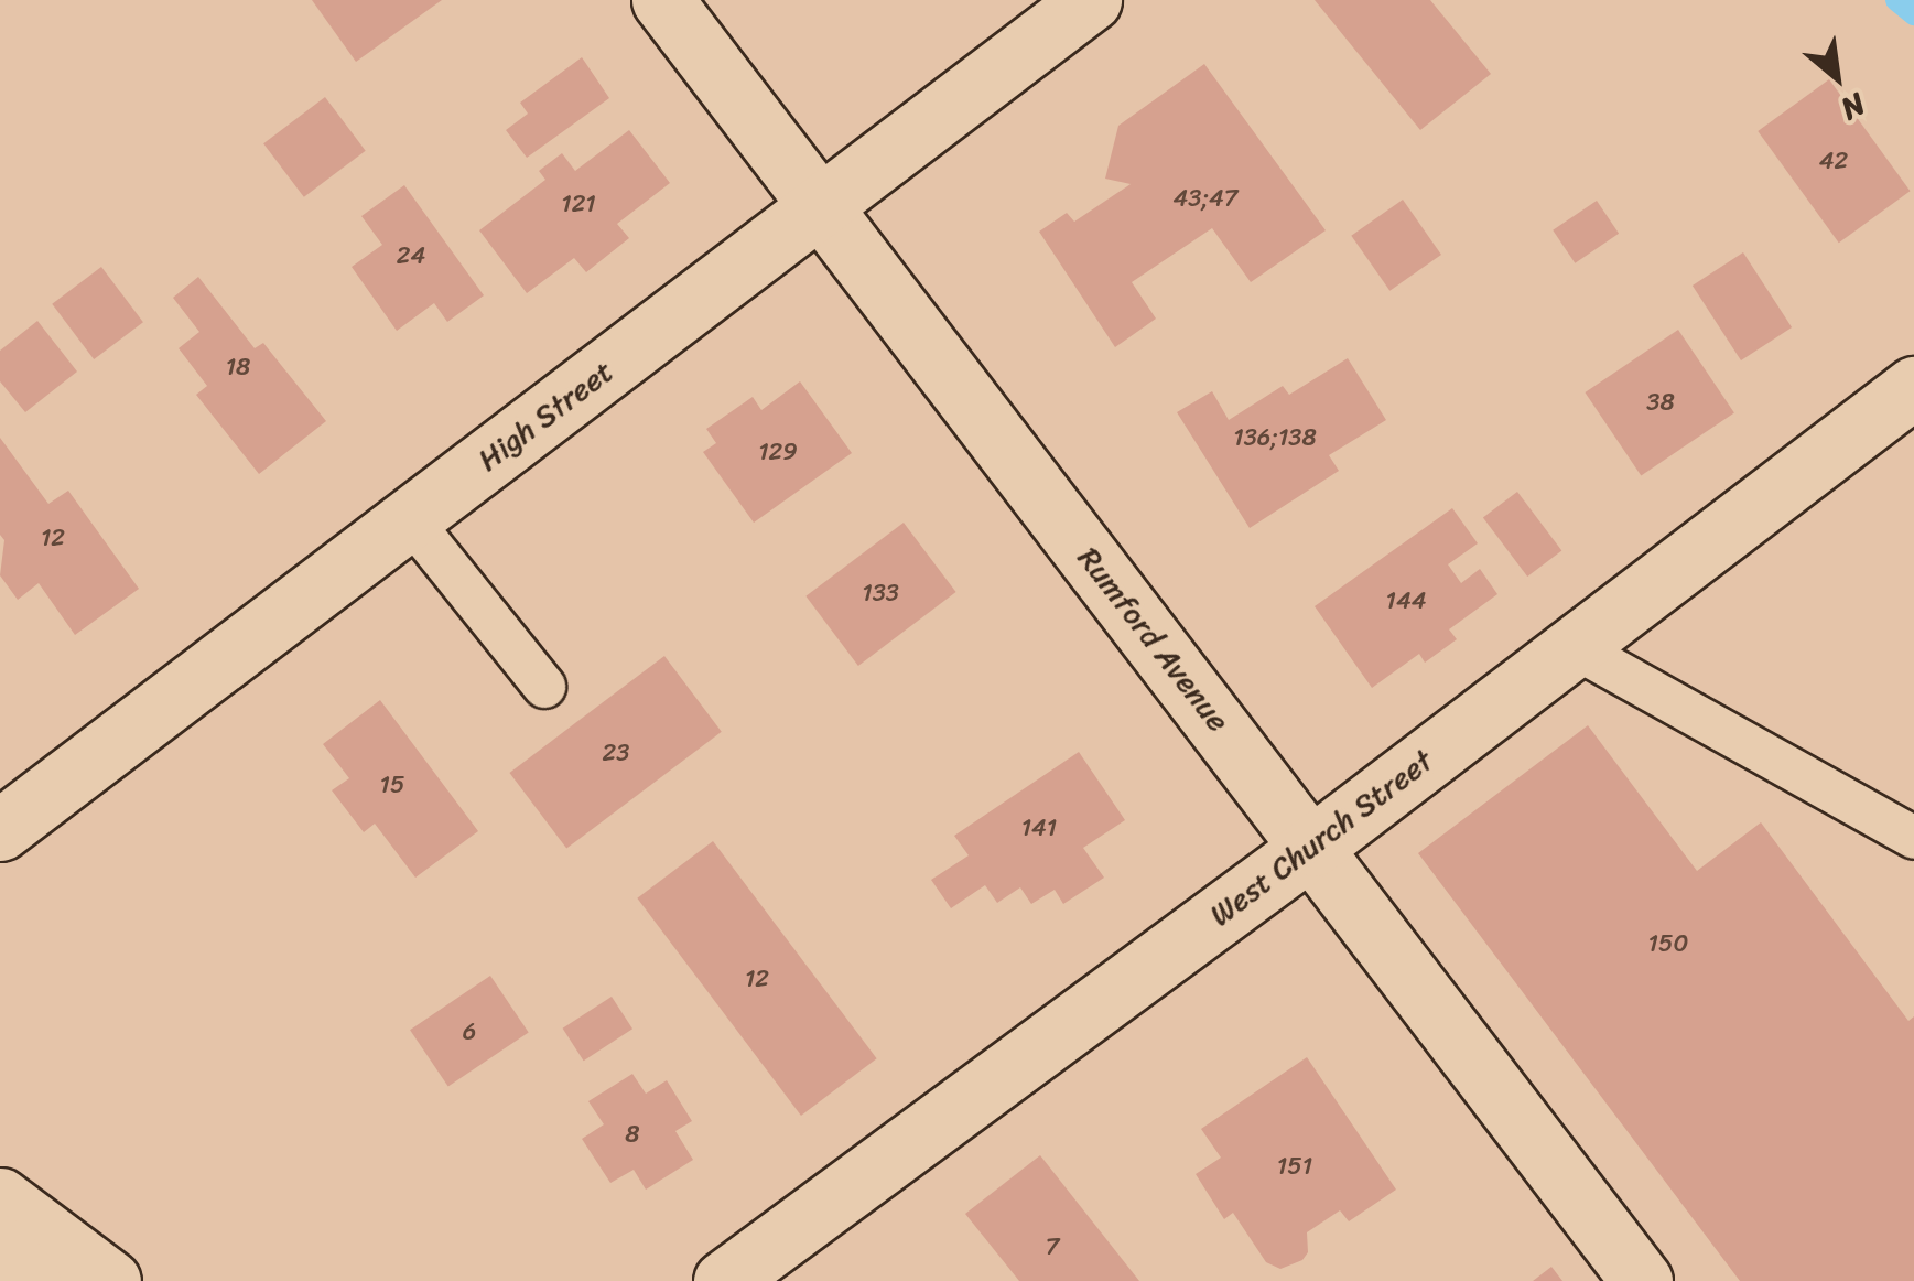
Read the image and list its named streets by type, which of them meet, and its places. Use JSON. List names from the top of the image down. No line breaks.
{"streets":{"street":["High Street","Rumford Avenue","West Church Street"]},"crossings":[["High Street","Rumford Avenue"],["Rumford Avenue","West Church Street"]],"house_numbers":["42","43;47","121","24","18","38","136;138","129","12","133","144","23","15","141","150","12","6","8","151","7"],"north":"bottom right"}
